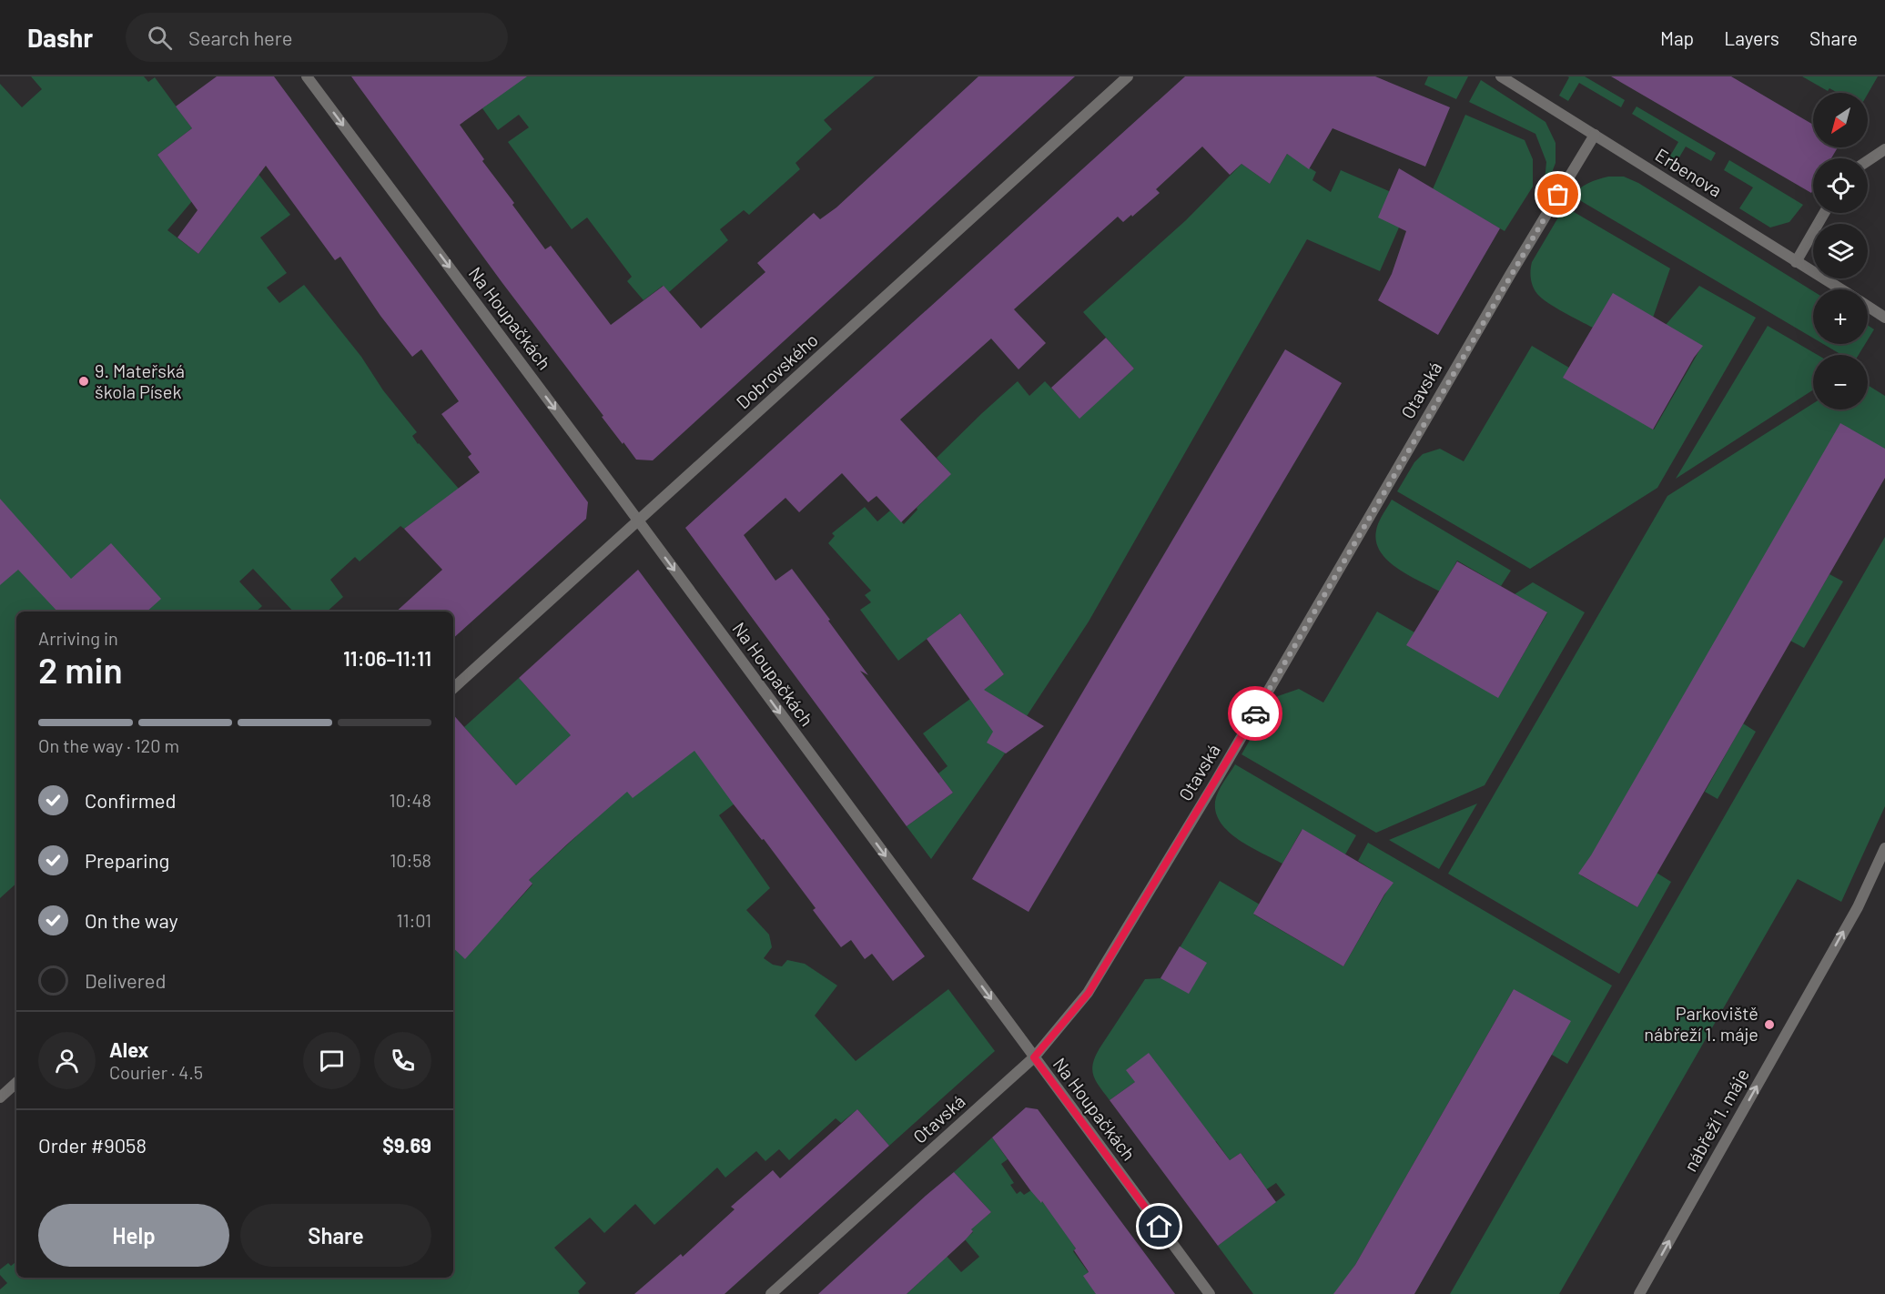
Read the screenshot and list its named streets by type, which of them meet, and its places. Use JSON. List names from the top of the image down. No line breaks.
{"streets":{"street":["Erbenova","Na Houpačkách","Dobrovského","Otavská","nábřeží 1. máje"]},"crossings":[["Erbenova","Otavská"],["Na Houpačkách","Dobrovského"],["Na Houpačkách","Otavská"]],"one_way":["Na Houpačkách","nábřeží 1. máje"],"places":["9. Mateřská škola Písek","Parkoviště nábřeží 1. máje"],"north":"bottom left","page":{"header":"Dashr","search":"Search here","nav":["Map","Layers","Share"],"map_buttons":["+","−"],"heading":["2 min","Arriving in","11:06–11:11"],"panel":["Alex","Courier · 4.5","Order #9058","$9.69"],"bar":"On the way · 120 m","list":[["Confirmed","10:48"],["Preparing","10:58"],["On the way","11:01"],"Delivered"],"buttons":["Help","Share"]}}
